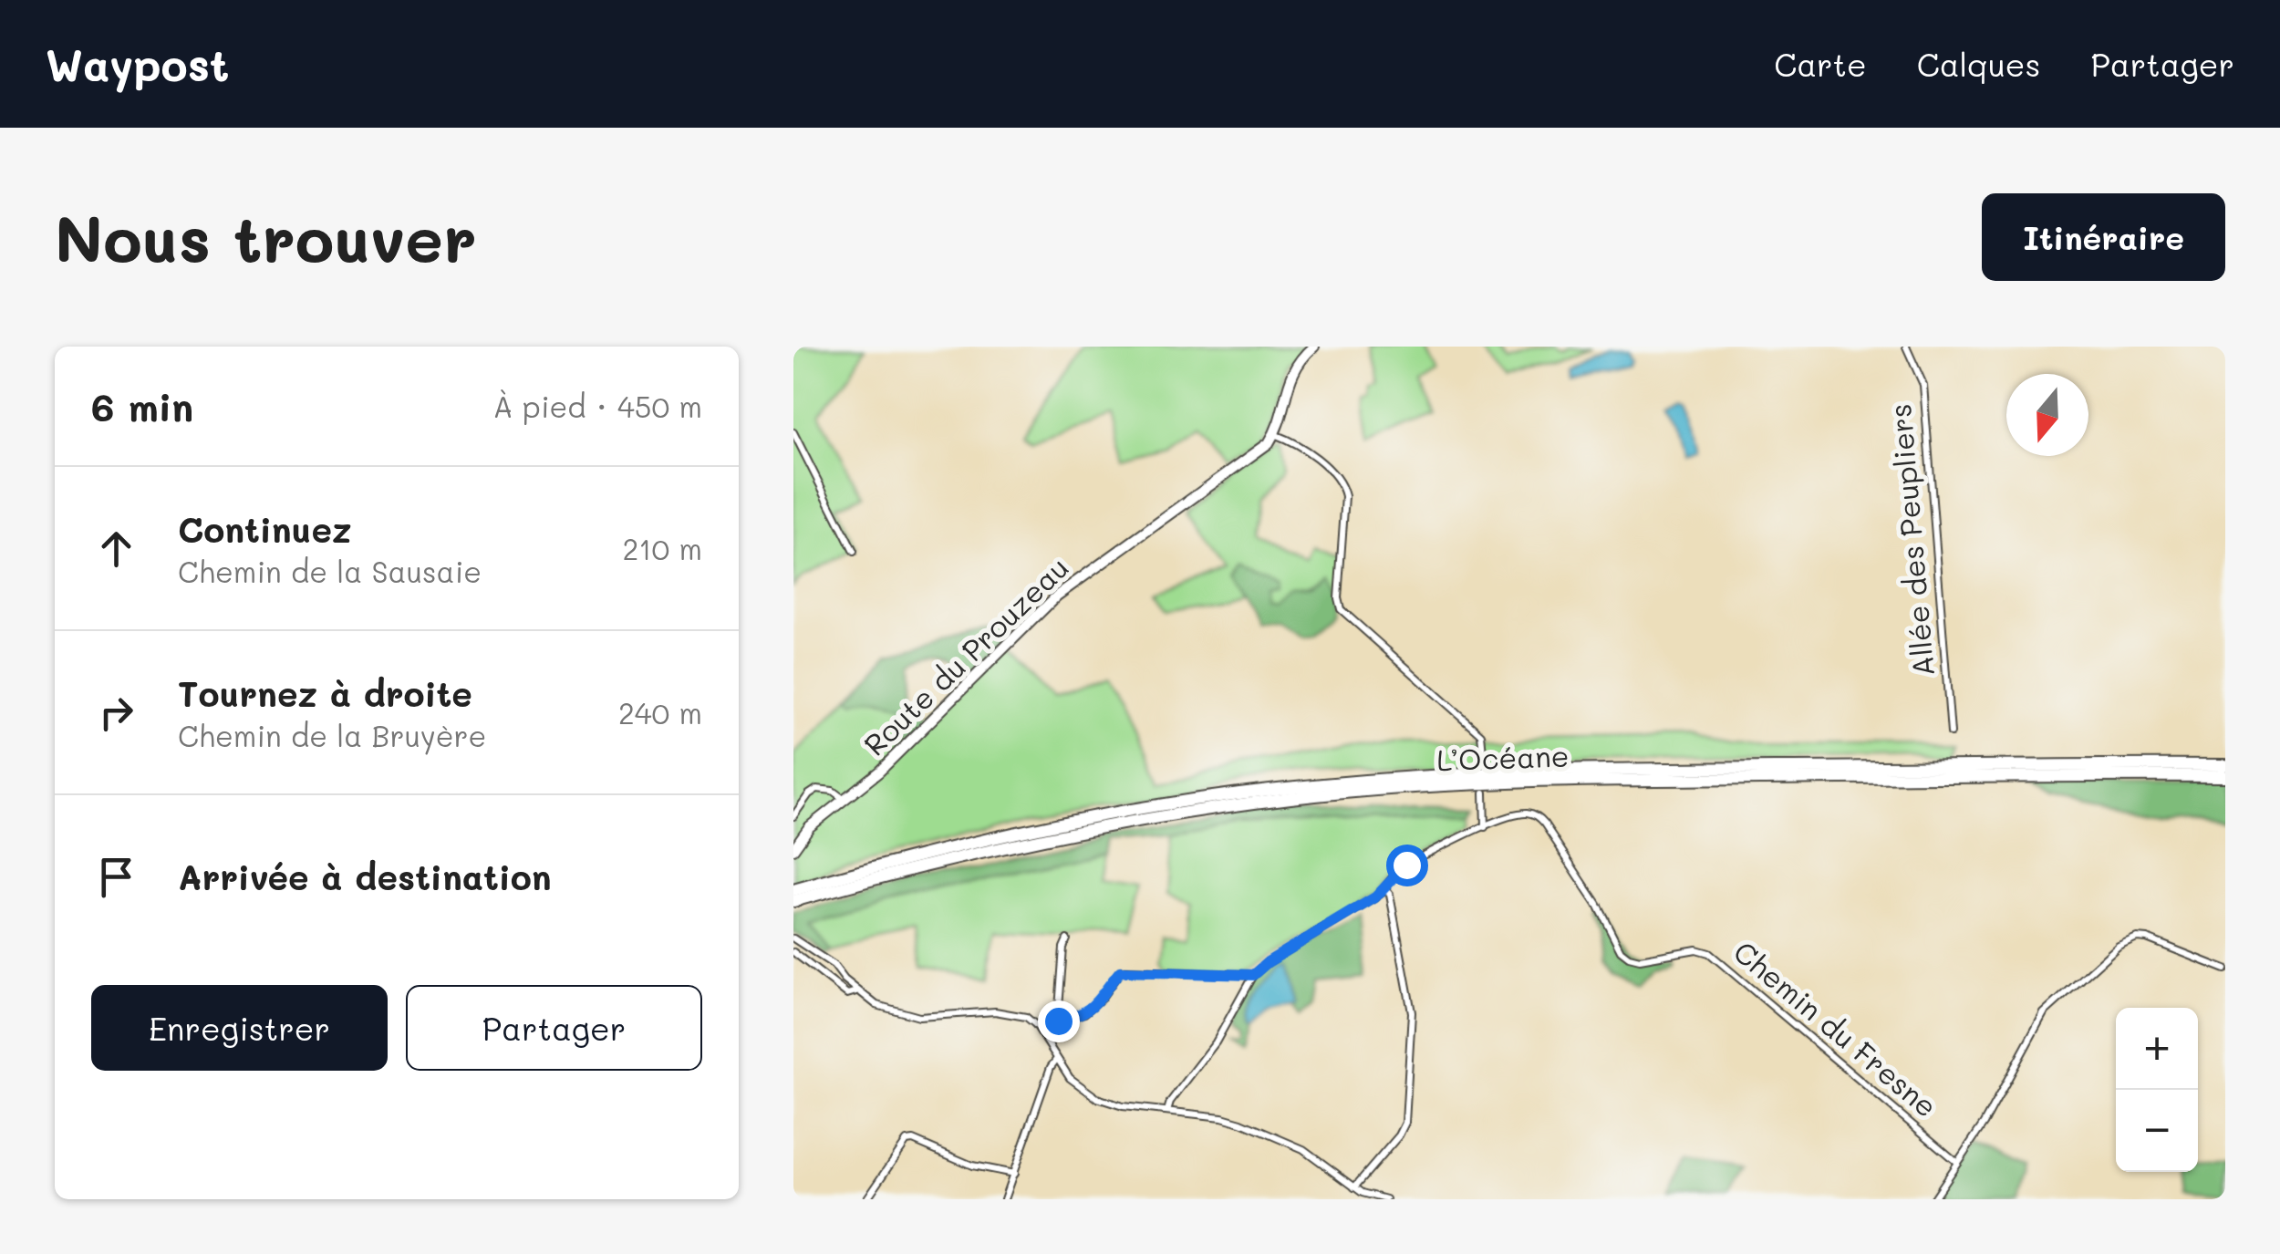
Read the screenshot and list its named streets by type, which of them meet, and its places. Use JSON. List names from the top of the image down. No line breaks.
{"streets":{"highway":["L’Océane"],"street":["Allée des Peupliers","Route du Prouzeau","Chemin du Fresne"]},"north":"bottom","page":{"header":"Waypost","nav":["Carte","Calques","Partager"],"buttons":["Itinéraire",["Enregistrer","Partager"]],"title":"Nous trouver","heading":["6 min","À pied · 450 m"],"list":[["Continuez","Chemin de la Sausaie","210 m"],["Tournez à droite","Chemin de la Bruyère","240 m"],"Arrivée à destination"],"map_buttons":["+","−"]}}
